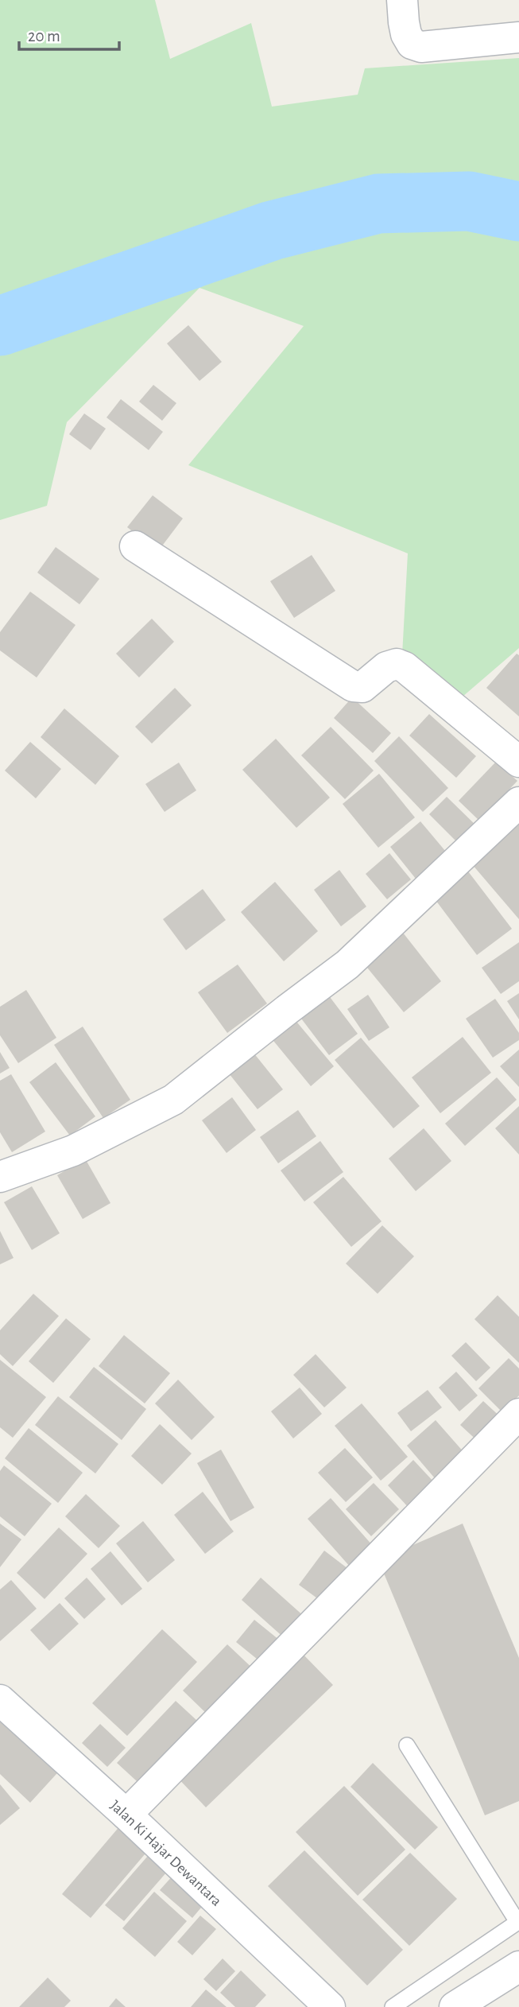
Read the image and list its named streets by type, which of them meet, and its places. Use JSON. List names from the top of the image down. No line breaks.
{"streets":{"street":["Jalan Ki Hajar Dewantara"]},"scale_bar":"20 m"}
